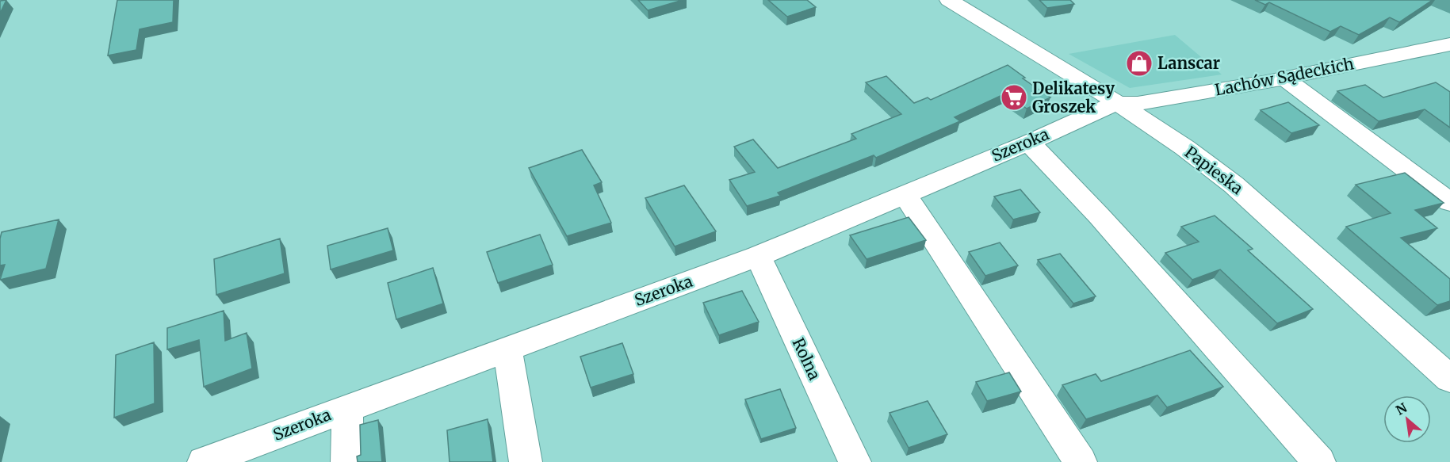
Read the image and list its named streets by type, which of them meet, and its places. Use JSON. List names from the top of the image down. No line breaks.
{"streets":{"street":["Lachów Sądeckich","Szeroka","Papieska","Rolna"]},"crossings":[["Lachów Sądeckich","Szeroka"],["Lachów Sądeckich","Papieska"],["Szeroka","Papieska"],["Szeroka","Rolna"]],"places":{"shop":["Lanscar"],"supermarket":["Delikatesy Groszek"]},"north":"top left"}
